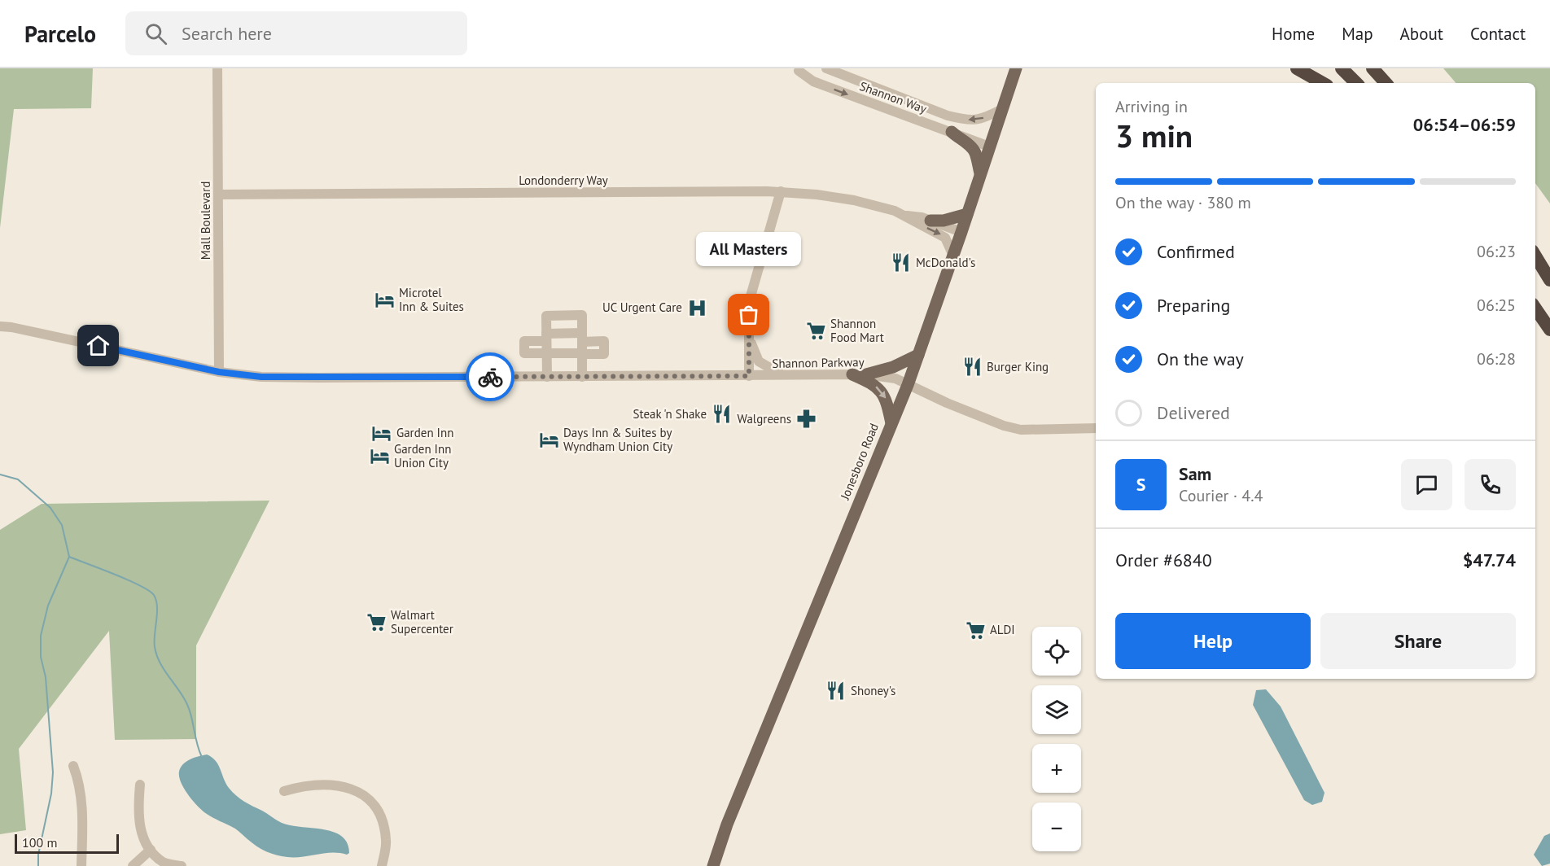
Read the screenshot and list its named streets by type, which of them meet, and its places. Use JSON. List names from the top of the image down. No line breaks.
{"streets":{"main road":["Jonesboro Road"],"street":["Shannon Way","Londonderry Way","Mall Boulevard","Shannon Parkway"]},"crossings":[["Shannon Way","Jonesboro Road"],["Londonderry Way","Mall Boulevard"],["Londonderry Way","Jonesboro Road"],["Mall Boulevard","Shannon Parkway"],["Shannon Parkway","Jonesboro Road"]],"places":{"restaurant":["McDonald's","Burger King","Steak 'n Shake","Shoney's"],"hotel":["Microtel Inn & Suites","Garden Inn","Days Inn & Suites by Wyndham Union City","Garden Inn Union City"],"hospital":["UC Urgent Care"],"other":["All Masters"],"supermarket":["Shannon Food Mart","Walmart Supercenter","ALDI"],"pharmacy":["Walgreens"]},"scale_bar":"100 m","page":{"header":"Parcelo","search":"Search here","nav":["Home","Map","About","Contact"],"heading":["3 min","Arriving in","06:54–06:59"],"panel":["Sam","Courier · 4.4","Order #6840","$47.74"],"bar":"On the way · 380 m","list":[["Confirmed","06:23"],["Preparing","06:25"],["On the way","06:28"],"Delivered"],"bubble":"All Masters","round":"S","buttons":["Help","Share"],"map_buttons":["+","−"],"scale":"100 m"}}
